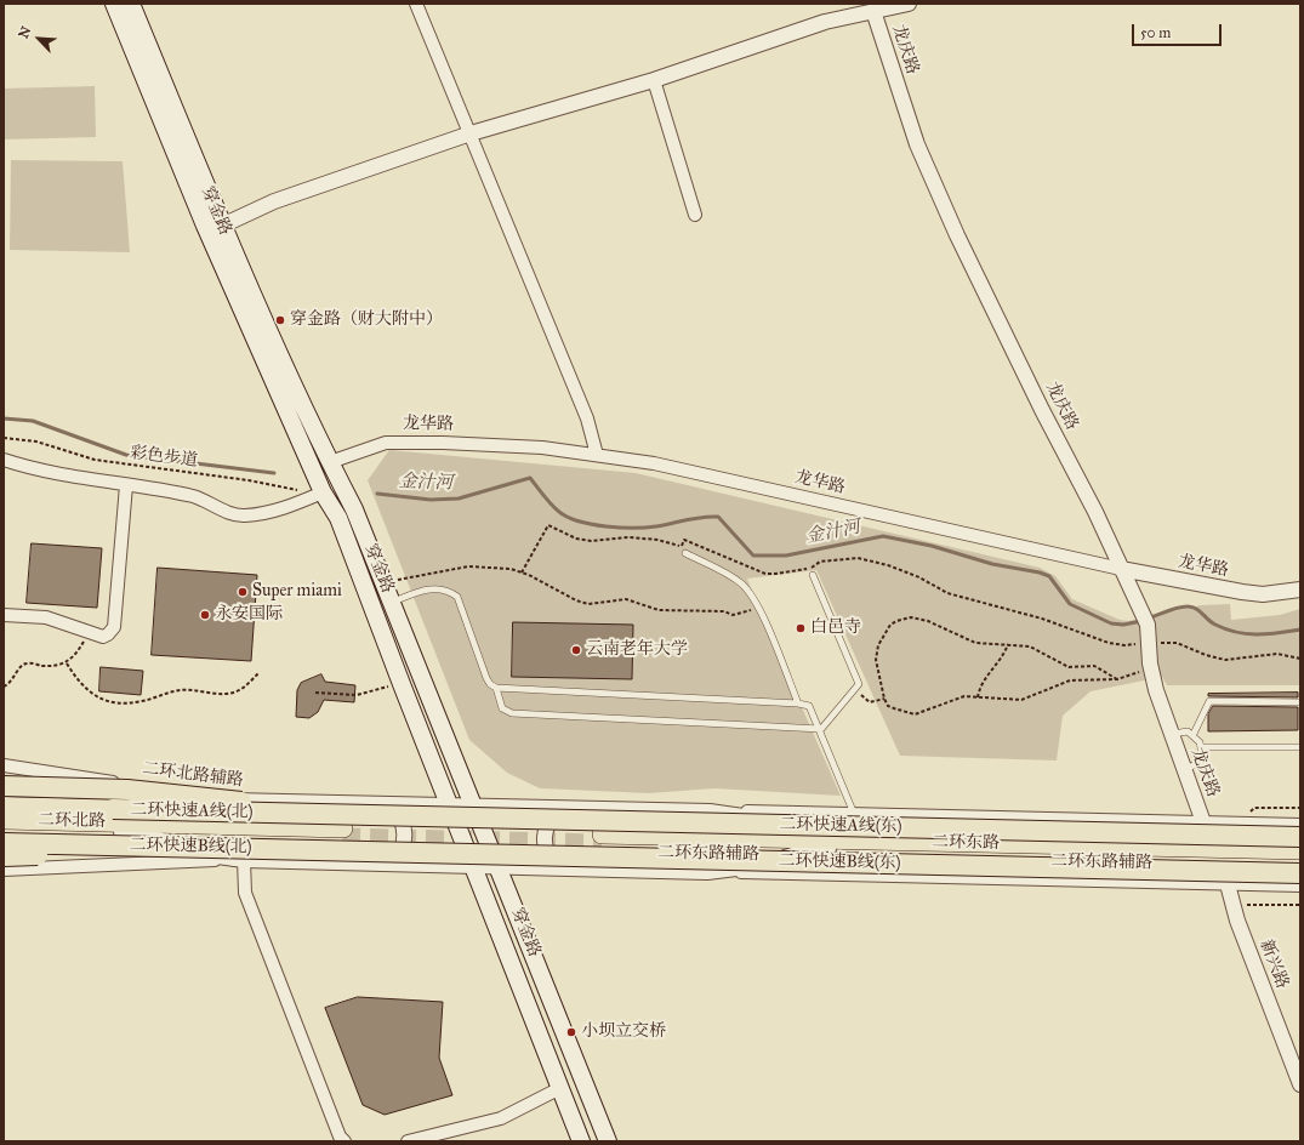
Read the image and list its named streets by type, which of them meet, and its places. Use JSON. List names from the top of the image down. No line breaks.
{"streets":{"highway":["二环快速A线(北)","二环快速A线(东)","二环快速B线(北)","二环快速B线(东)"],"main road":["穿金路","二环北路","二环东路"],"street":["龙庆路","龙华路","二环北路辅路","二环东路辅路","新兴路"],"path":["彩色步道"]},"crossings":[["龙庆路","穿金路"],["龙庆路","龙华路"],["穿金路","龙华路"],["穿金路","彩色步道"],["穿金路","二环东路辅路"],["二环北路辅路","二环快速A线(北)"],["二环北路辅路","二环快速A线(东)"],["二环快速A线(北)","二环快速A线(东)"],["二环快速B线(北)","二环东路辅路"],["二环快速B线(北)","二环快速B线(东)"],["二环东路辅路","二环快速B线(东)"],["二环东路辅路","新兴路"]],"water":["金汁河"],"places":["穿金路（财大附中）","Super miami","永安国际","白邑寺","云南老年大学","小坝立交桥"],"scale_bar":"50 m","north":"top left"}
